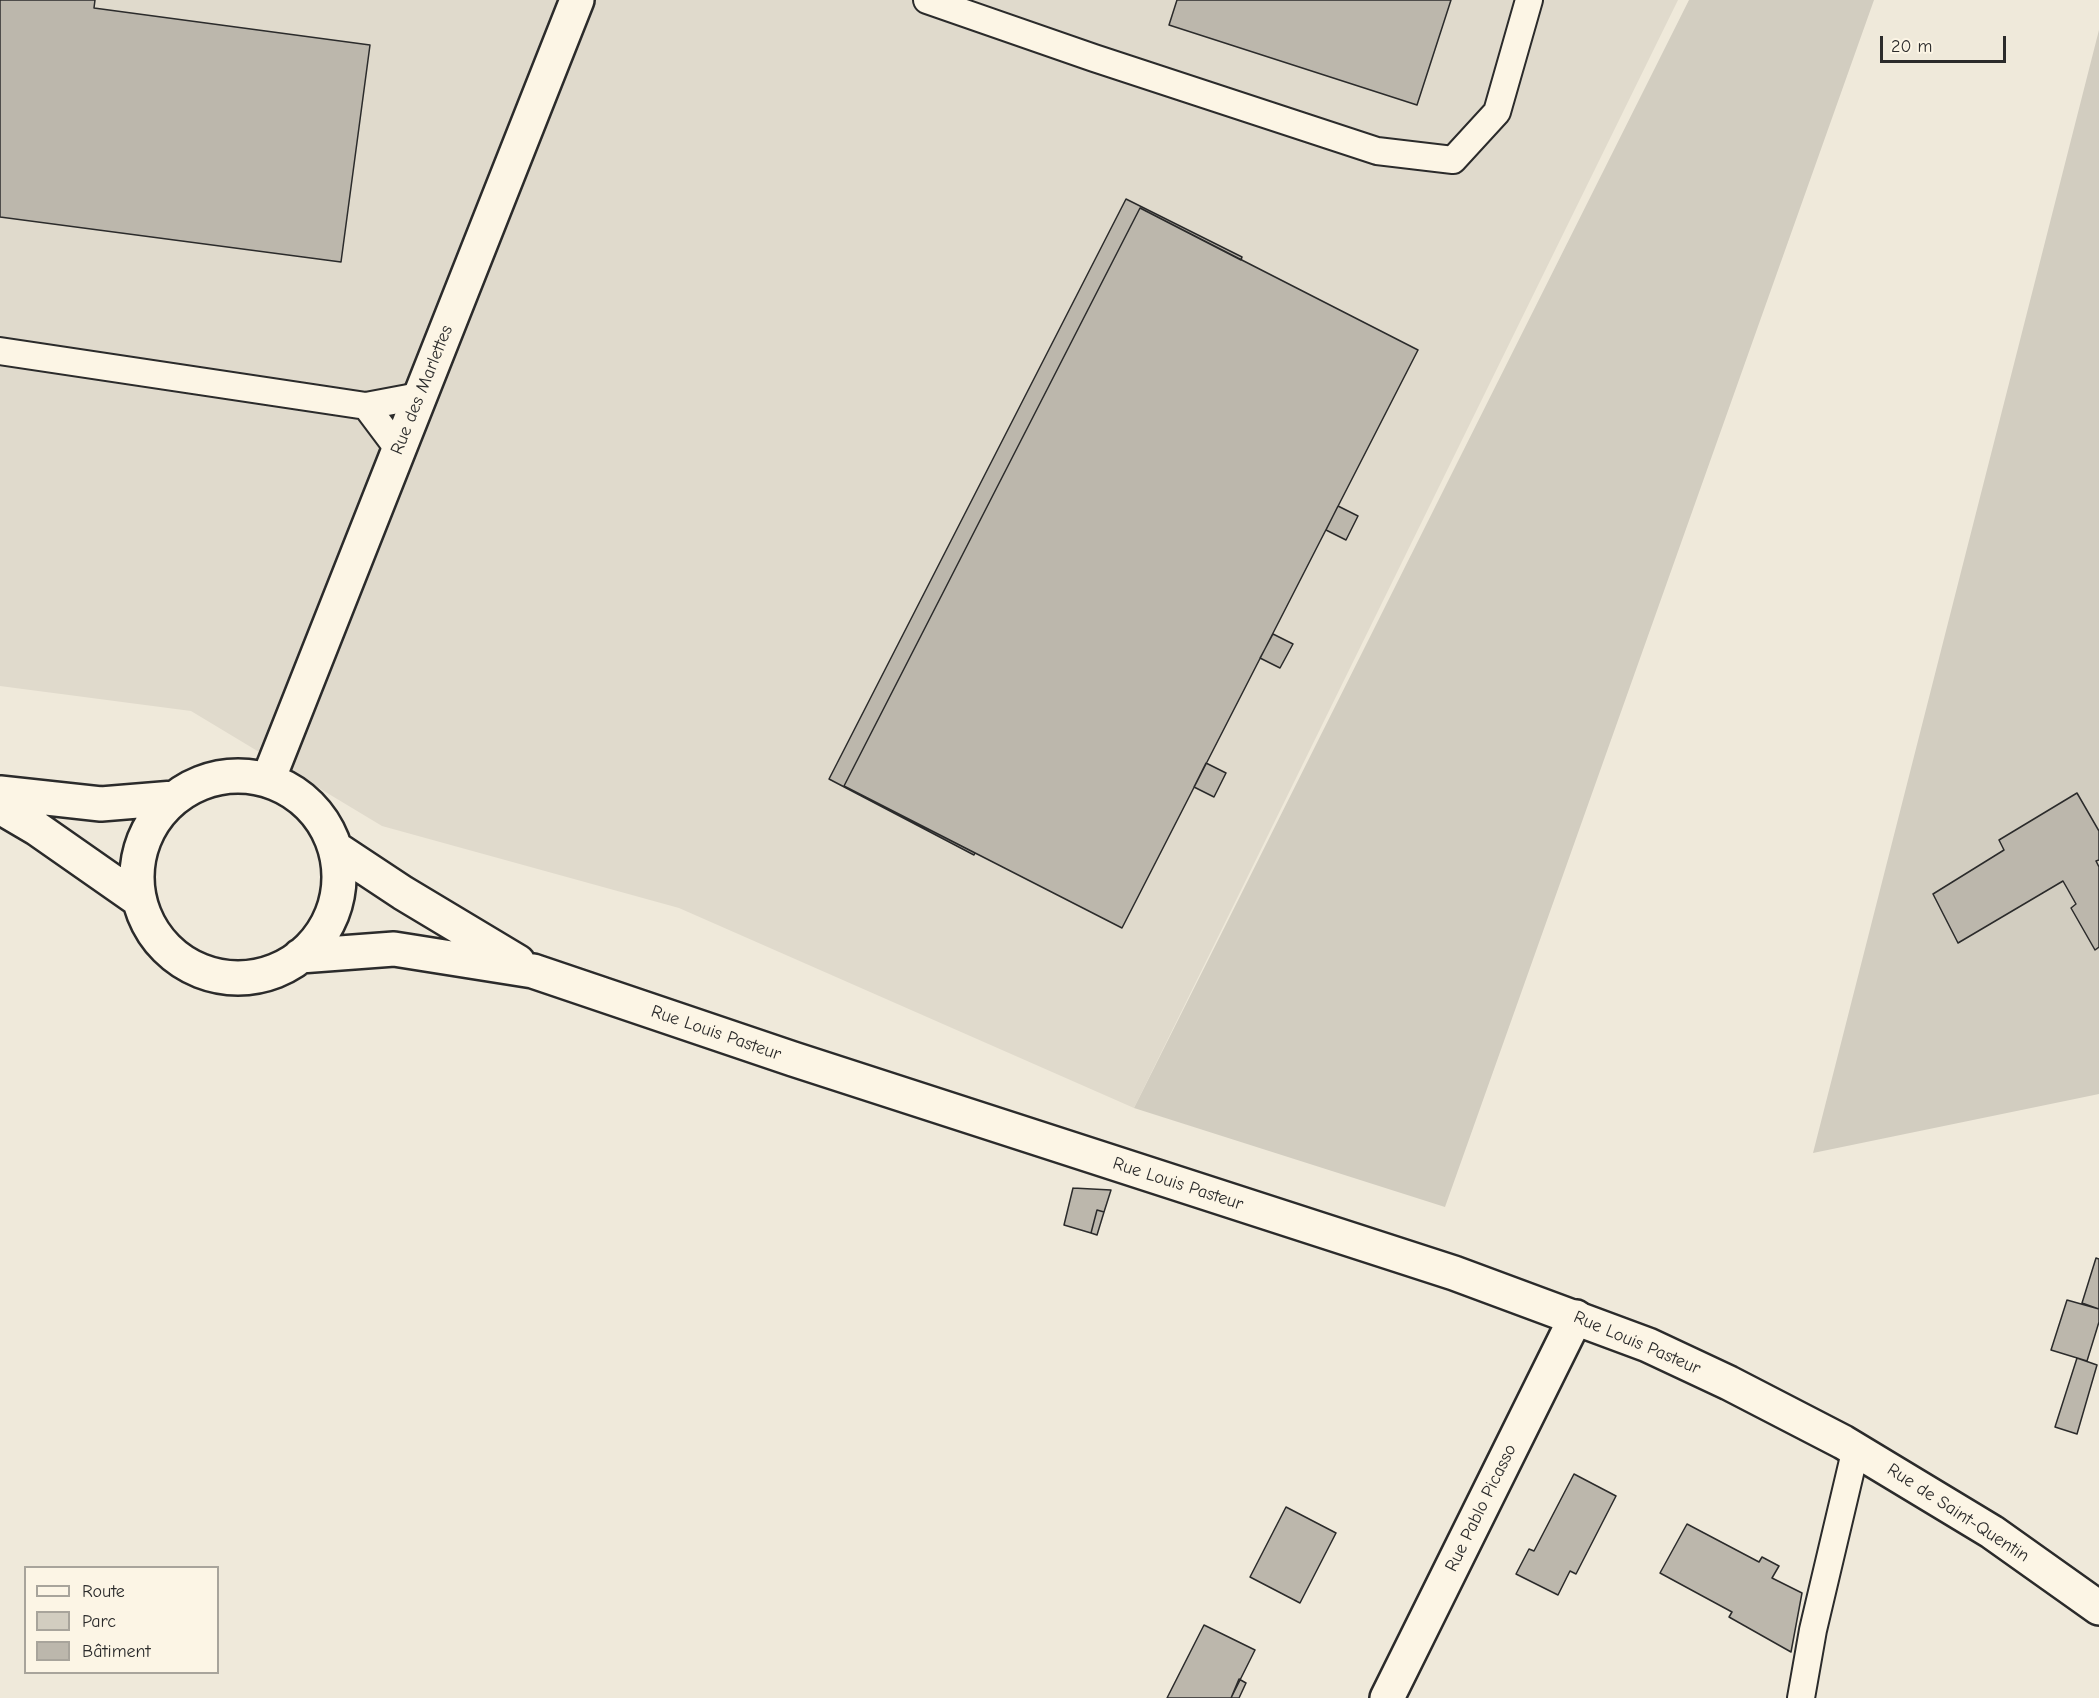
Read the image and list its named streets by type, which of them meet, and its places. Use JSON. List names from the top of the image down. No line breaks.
{"streets":{"main road":["Rue des Marlettes","Rue Louis Pasteur","Rue Pablo Picasso","Rue de Saint-Quentin"]},"crossings":[["Rue des Marlettes","Rue Louis Pasteur"],["Rue Louis Pasteur","Rue Pablo Picasso"],["Rue Louis Pasteur","Rue de Saint-Quentin"]],"legend":["Route","Parc","Bâtiment"],"scale_bar":"20 m"}
